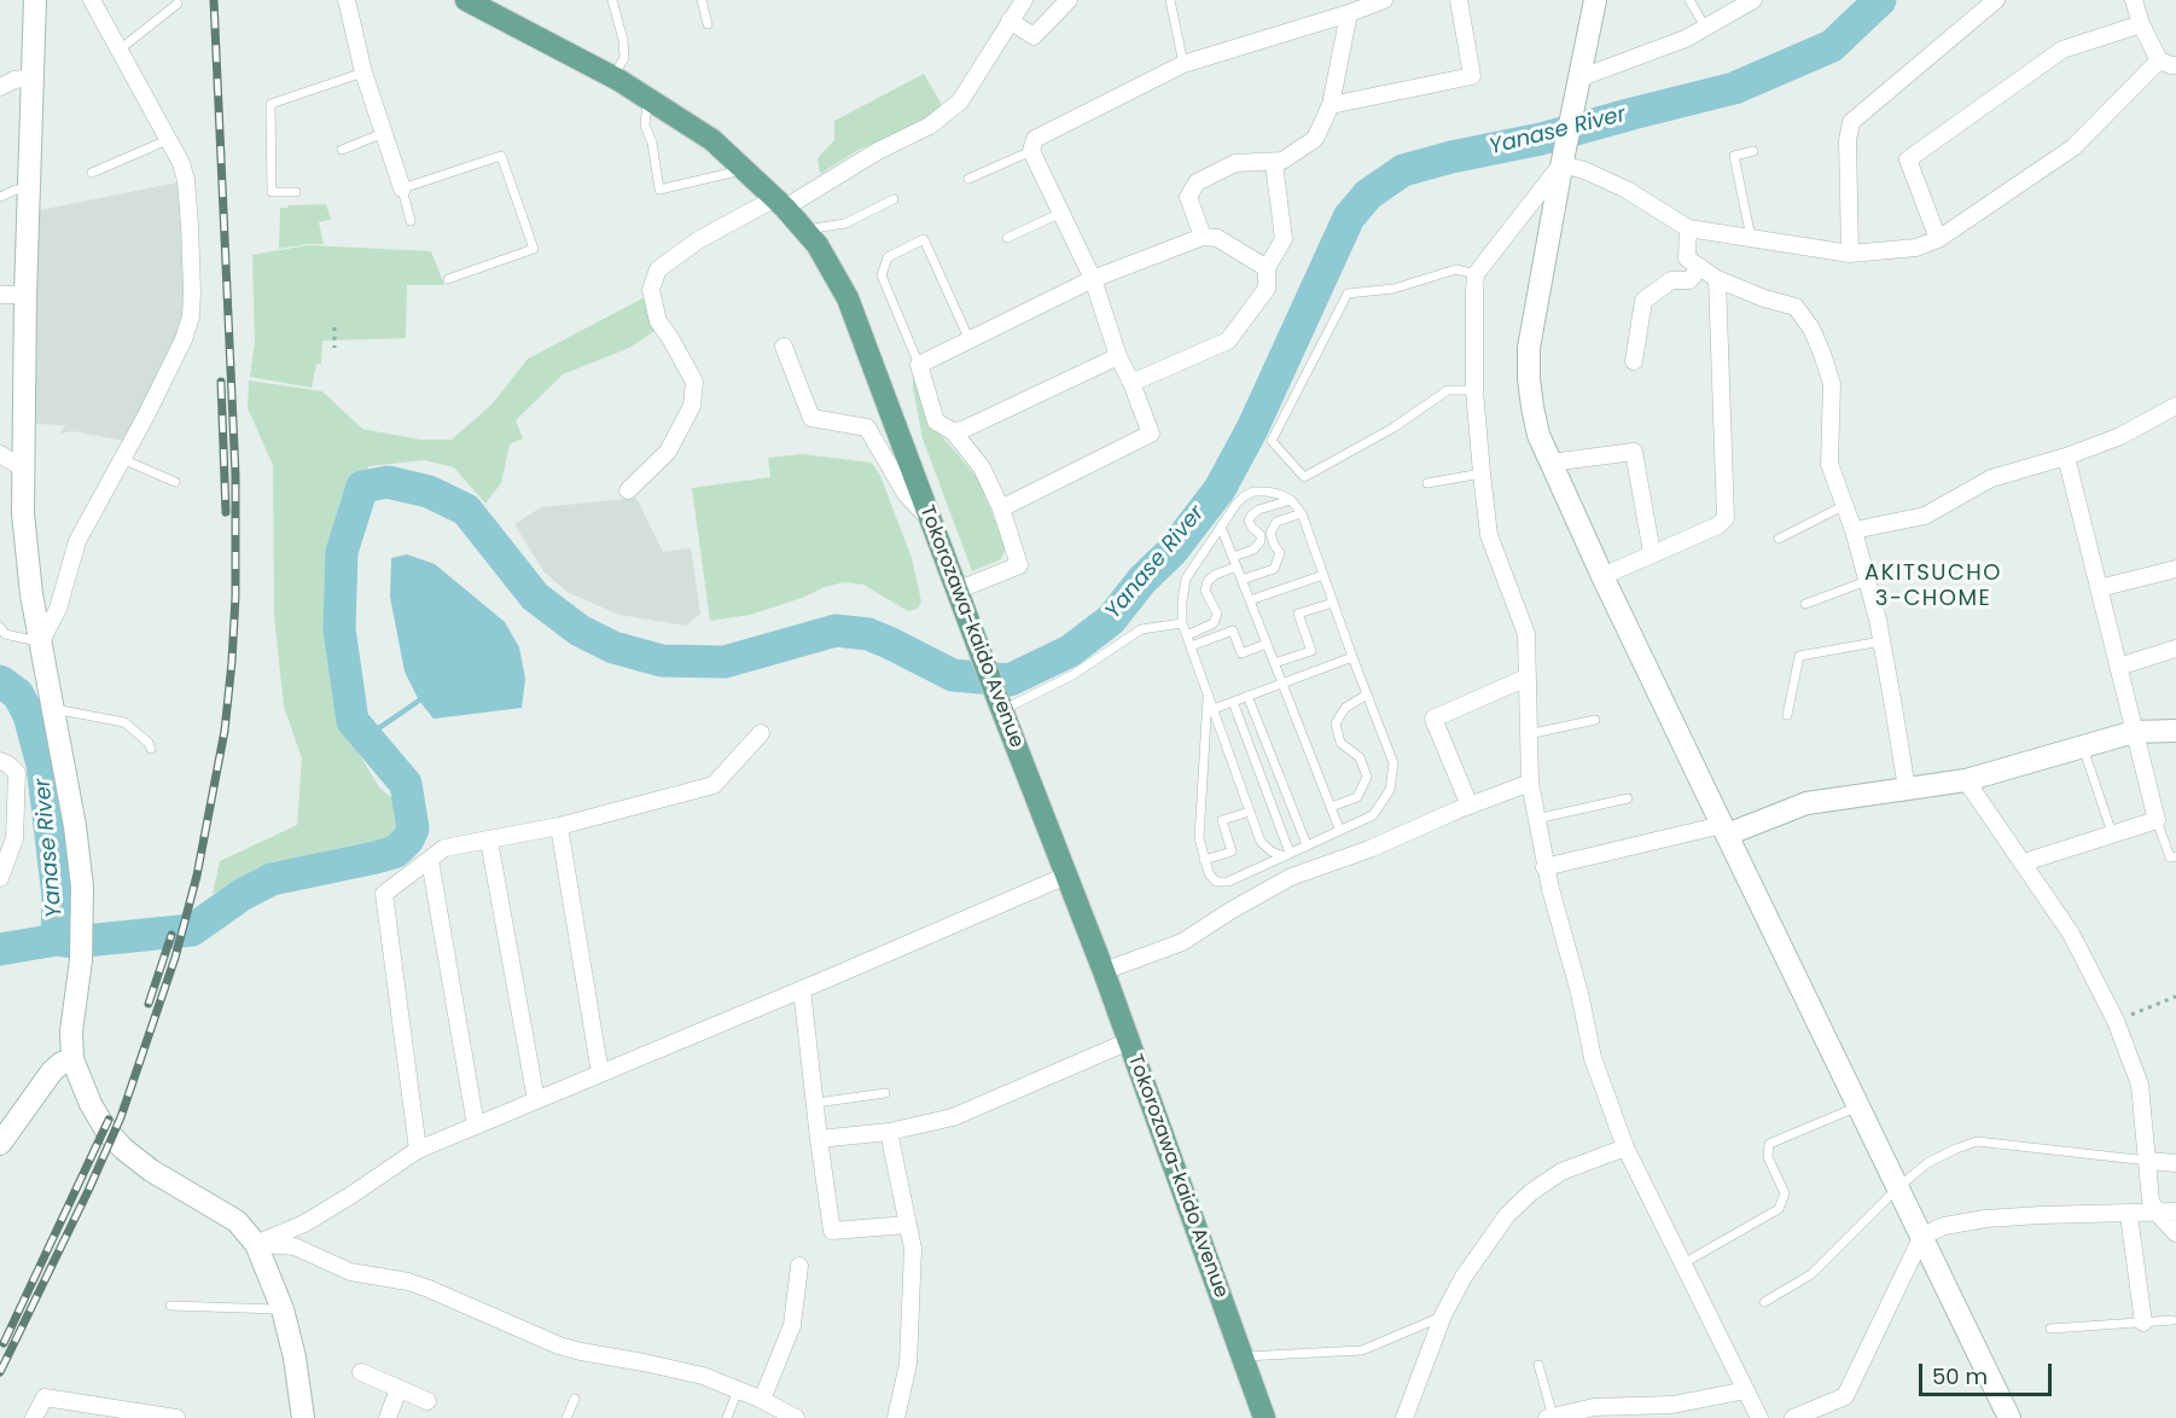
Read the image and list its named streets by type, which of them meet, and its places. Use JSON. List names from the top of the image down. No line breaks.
{"streets":{"main road":["Tokorozawa-kaido Avenue"]},"districts":["AKITSUCHO 3-CHOME"],"water":["Yanase River"],"scale_bar":"50 m"}
